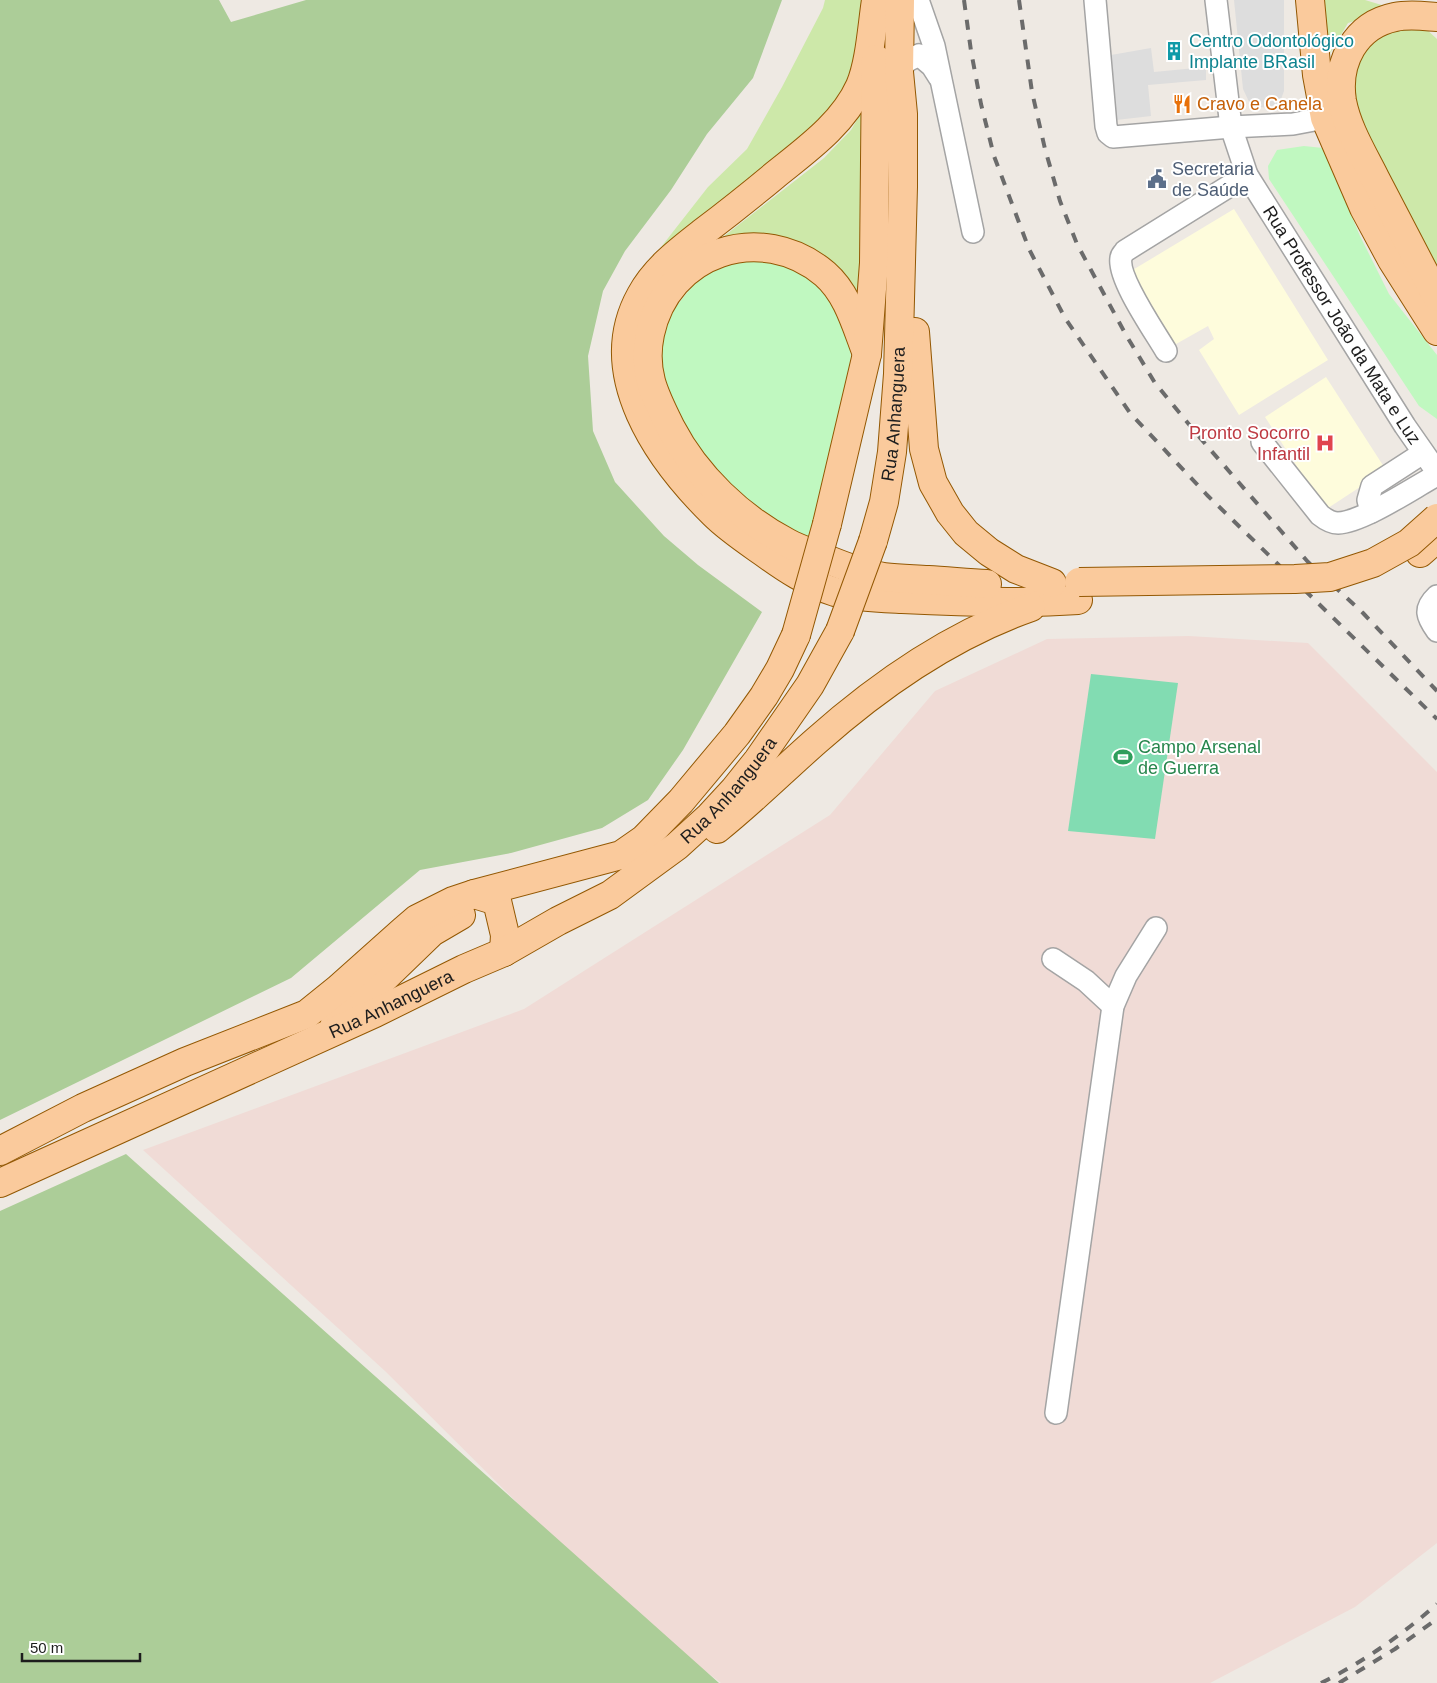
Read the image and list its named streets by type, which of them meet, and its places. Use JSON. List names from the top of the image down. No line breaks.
{"streets":{"main road":["Rua Anhanguera"],"street":["Rua Professor João da Mata e Luz"]},"places":{"building":["Centro Odontológico Implante BRasil"],"restaurant":["Cravo e Canela"],"public building":["Secretaria de Saúde"],"hospital":["Pronto Socorro Infantil"],"sports":["Campo Arsenal de Guerra"]},"scale_bar":"50 m"}
